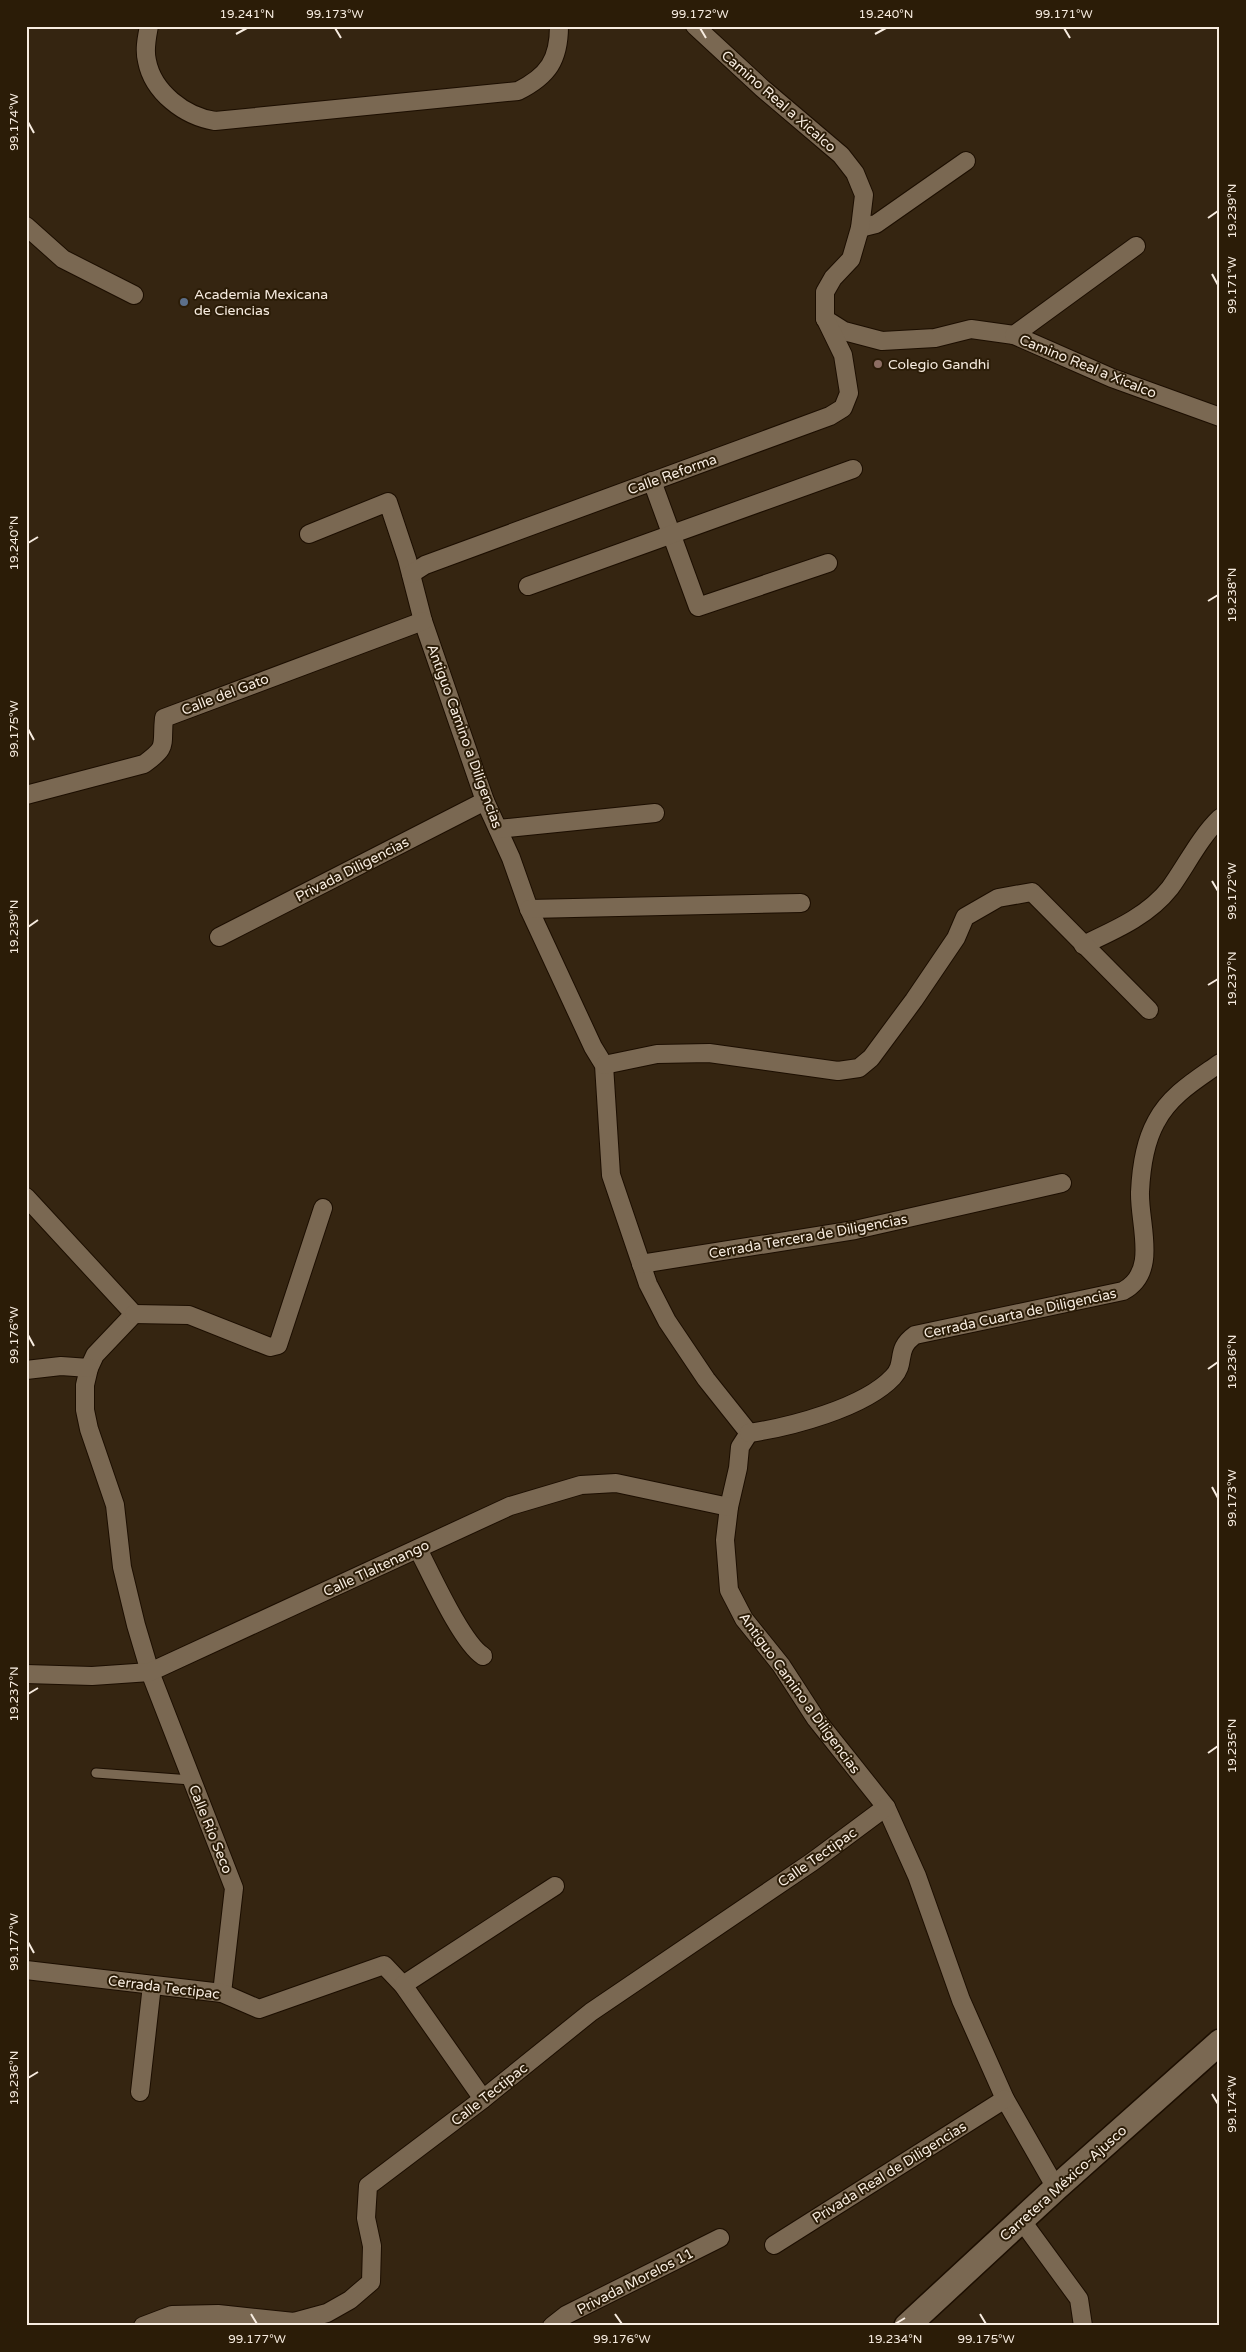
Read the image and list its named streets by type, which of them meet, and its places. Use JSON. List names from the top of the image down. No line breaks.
{"streets":{"main road":["Carretera México-Ajusco"],"street":["Camino Real a Xicalco","Calle Reforma","Calle del Gato","Antiguo Camino a Diligencias","Privada Diligencias","Cerrada Tercera de Diligencias","Cerrada Cuarta de Diligencias","Calle Tlaltenango","Calle Río Seco","Calle Tectipac","Cerrada Tectipac","Privada Real de Diligencias","Privada Morelos 11"]},"crossings":[["Camino Real a Xicalco","Calle Reforma"],["Calle Reforma","Antiguo Camino a Diligencias"],["Calle del Gato","Antiguo Camino a Diligencias"],["Antiguo Camino a Diligencias","Privada Diligencias"],["Antiguo Camino a Diligencias","Cerrada Tercera de Diligencias"],["Antiguo Camino a Diligencias","Cerrada Cuarta de Diligencias"],["Antiguo Camino a Diligencias","Calle Tlaltenango"],["Antiguo Camino a Diligencias","Calle Tectipac"],["Antiguo Camino a Diligencias","Privada Real de Diligencias"],["Antiguo Camino a Diligencias","Carretera México-Ajusco"],["Calle Tlaltenango","Calle Río Seco"],["Calle Río Seco","Cerrada Tectipac"],["Calle Tectipac","Cerrada Tectipac"]],"places":["Academia Mexicana de Ciencias","Colegio Gandhi"],"coordinates":["19.241°N","99.173°W","99.172°W","19.240°N","99.171°W","99.174°W","19.239°N","19.238°N","99.175°W","19.237°N","99.176°W","19.236°N","19.235°N","99.177°W","19.234°N"]}
